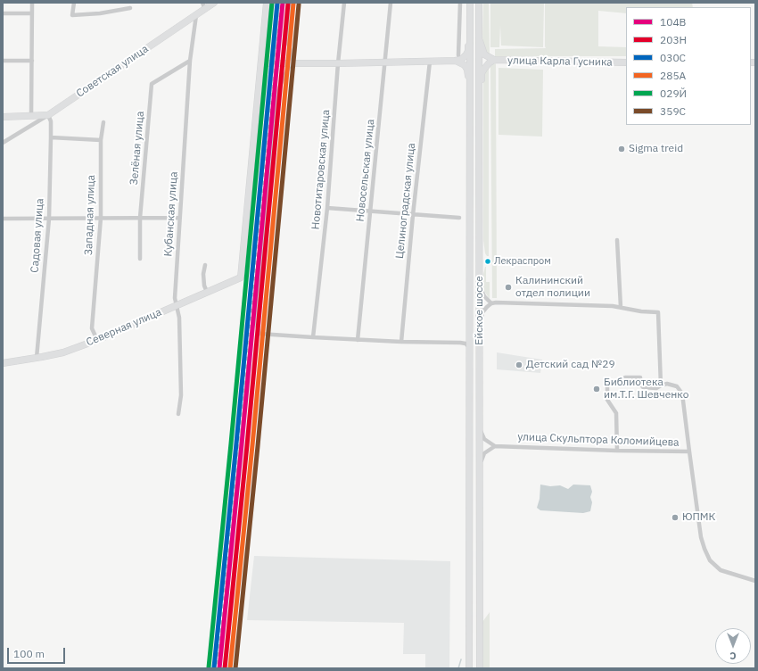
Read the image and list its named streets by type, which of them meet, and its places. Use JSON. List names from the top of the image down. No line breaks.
{"streets":{"main road":["улица Карла Гусника","Советская улица","Ейское шоссе","Северная улица"],"street":["Зелёная улица","Новотитаровская улица","Новосельская улица","Целиноградская улица","Кубанская улица","Западная улица","Садовая улица","улица Скульптора Коломийцева"]},"crossings":[["Советская улица","Кубанская улица"],["Советская улица","Садовая улица"],["Зелёная улица","Кубанская улица"],["Кубанская улица","Северная улица"],["Западная улица","Северная улица"],["Садовая улица","Северная улица"]],"places":["Sigma treid","Лекраспром","Калининский отдел полиции","Детский сад №29","Библиотека им.Т.Г. Шевченко","ЮПМК"],"lines":["transit line 104В","transit line 030C","transit line 029Й","transit line 203Н","transit line 285А","transit line 359С"],"legend":["104В","203Н","030C","285А","029Й","359С"],"scale_bar":"100 m","north":"bottom"}
